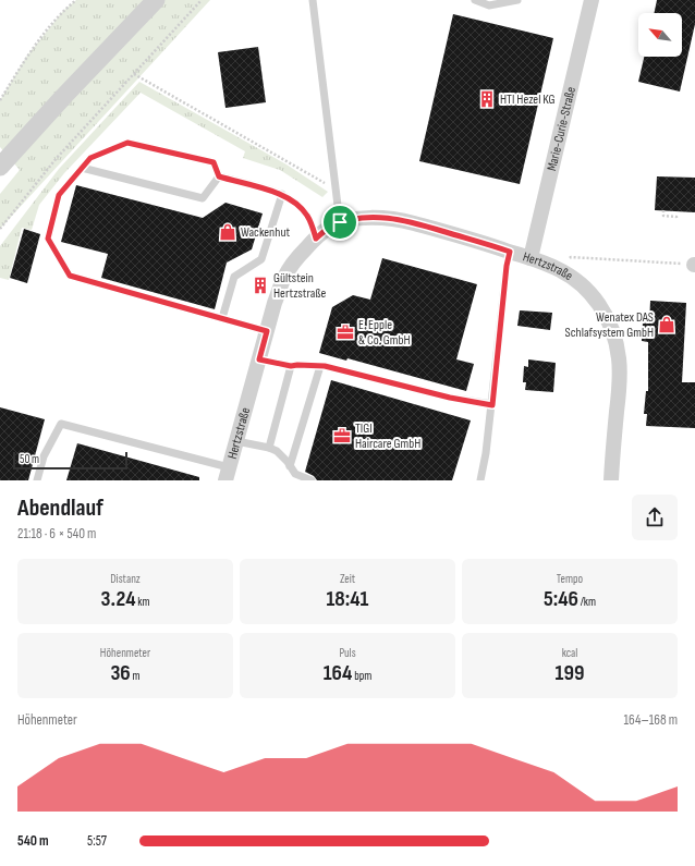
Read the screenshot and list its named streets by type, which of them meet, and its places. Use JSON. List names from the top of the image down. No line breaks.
{"streets":{"street":["Marie-Curie-Straße","Hertzstraße"]},"crossings":[["Marie-Curie-Straße","Hertzstraße"]],"places":{"building":["HTI Hezel KG","Gültstein Hertzstraße"],"shop":["Wackenhut","Wenatex DAS Schlafsystem GmbH"],"office":["E. Epple & Co. GmbH","TIGI Haircare GmbH"]},"scale_bar":"50 m","north":"top left","page":{"scale":"50 m","heading":["Abendlauf","21:18 · 6 × 540 m"],"stats":[["Distanz","3.24 km"],["Zeit","18:41"],["Tempo","5:46 /km"],["Höhenmeter","36 m"],["Puls","164 bpm"],["kcal","199"]],"chart":["Höhenmeter","164–168 m"],"list":[{"name":"540 m","note":"5:57"}]}}
